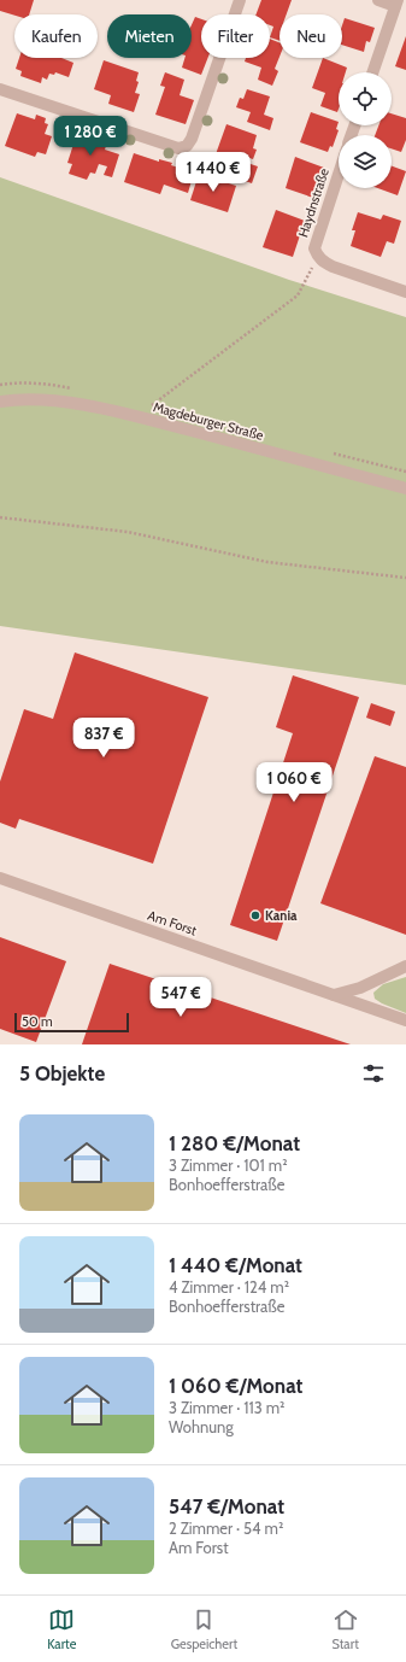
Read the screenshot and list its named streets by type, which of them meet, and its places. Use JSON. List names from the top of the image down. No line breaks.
{"streets":{"street":["Haydnstraße","Magdeburger Straße","Am Forst"]},"places":["Kania"],"scale_bar":"50 m","page":{"chip":["Kaufen","Mieten","Filter","Neu"],"price":["1 280 €","1 440 €","837 €","1 060 €","547 €"],"scale":"50 m","heading":"5 Objekte","list":[{"name":"1 280 €/Monat","note":"3 Zimmer · 101 m² · Bonhoefferstraße"},{"name":"1 440 €/Monat","note":"4 Zimmer · 124 m² · Bonhoefferstraße"},{"name":"1 060 €/Monat","note":"3 Zimmer · 113 m² · Wohnung"},{"name":"547 €/Monat","note":"2 Zimmer · 54 m² · Am Forst"}],"tabs":["Karte","Gespeichert","Start"]}}
